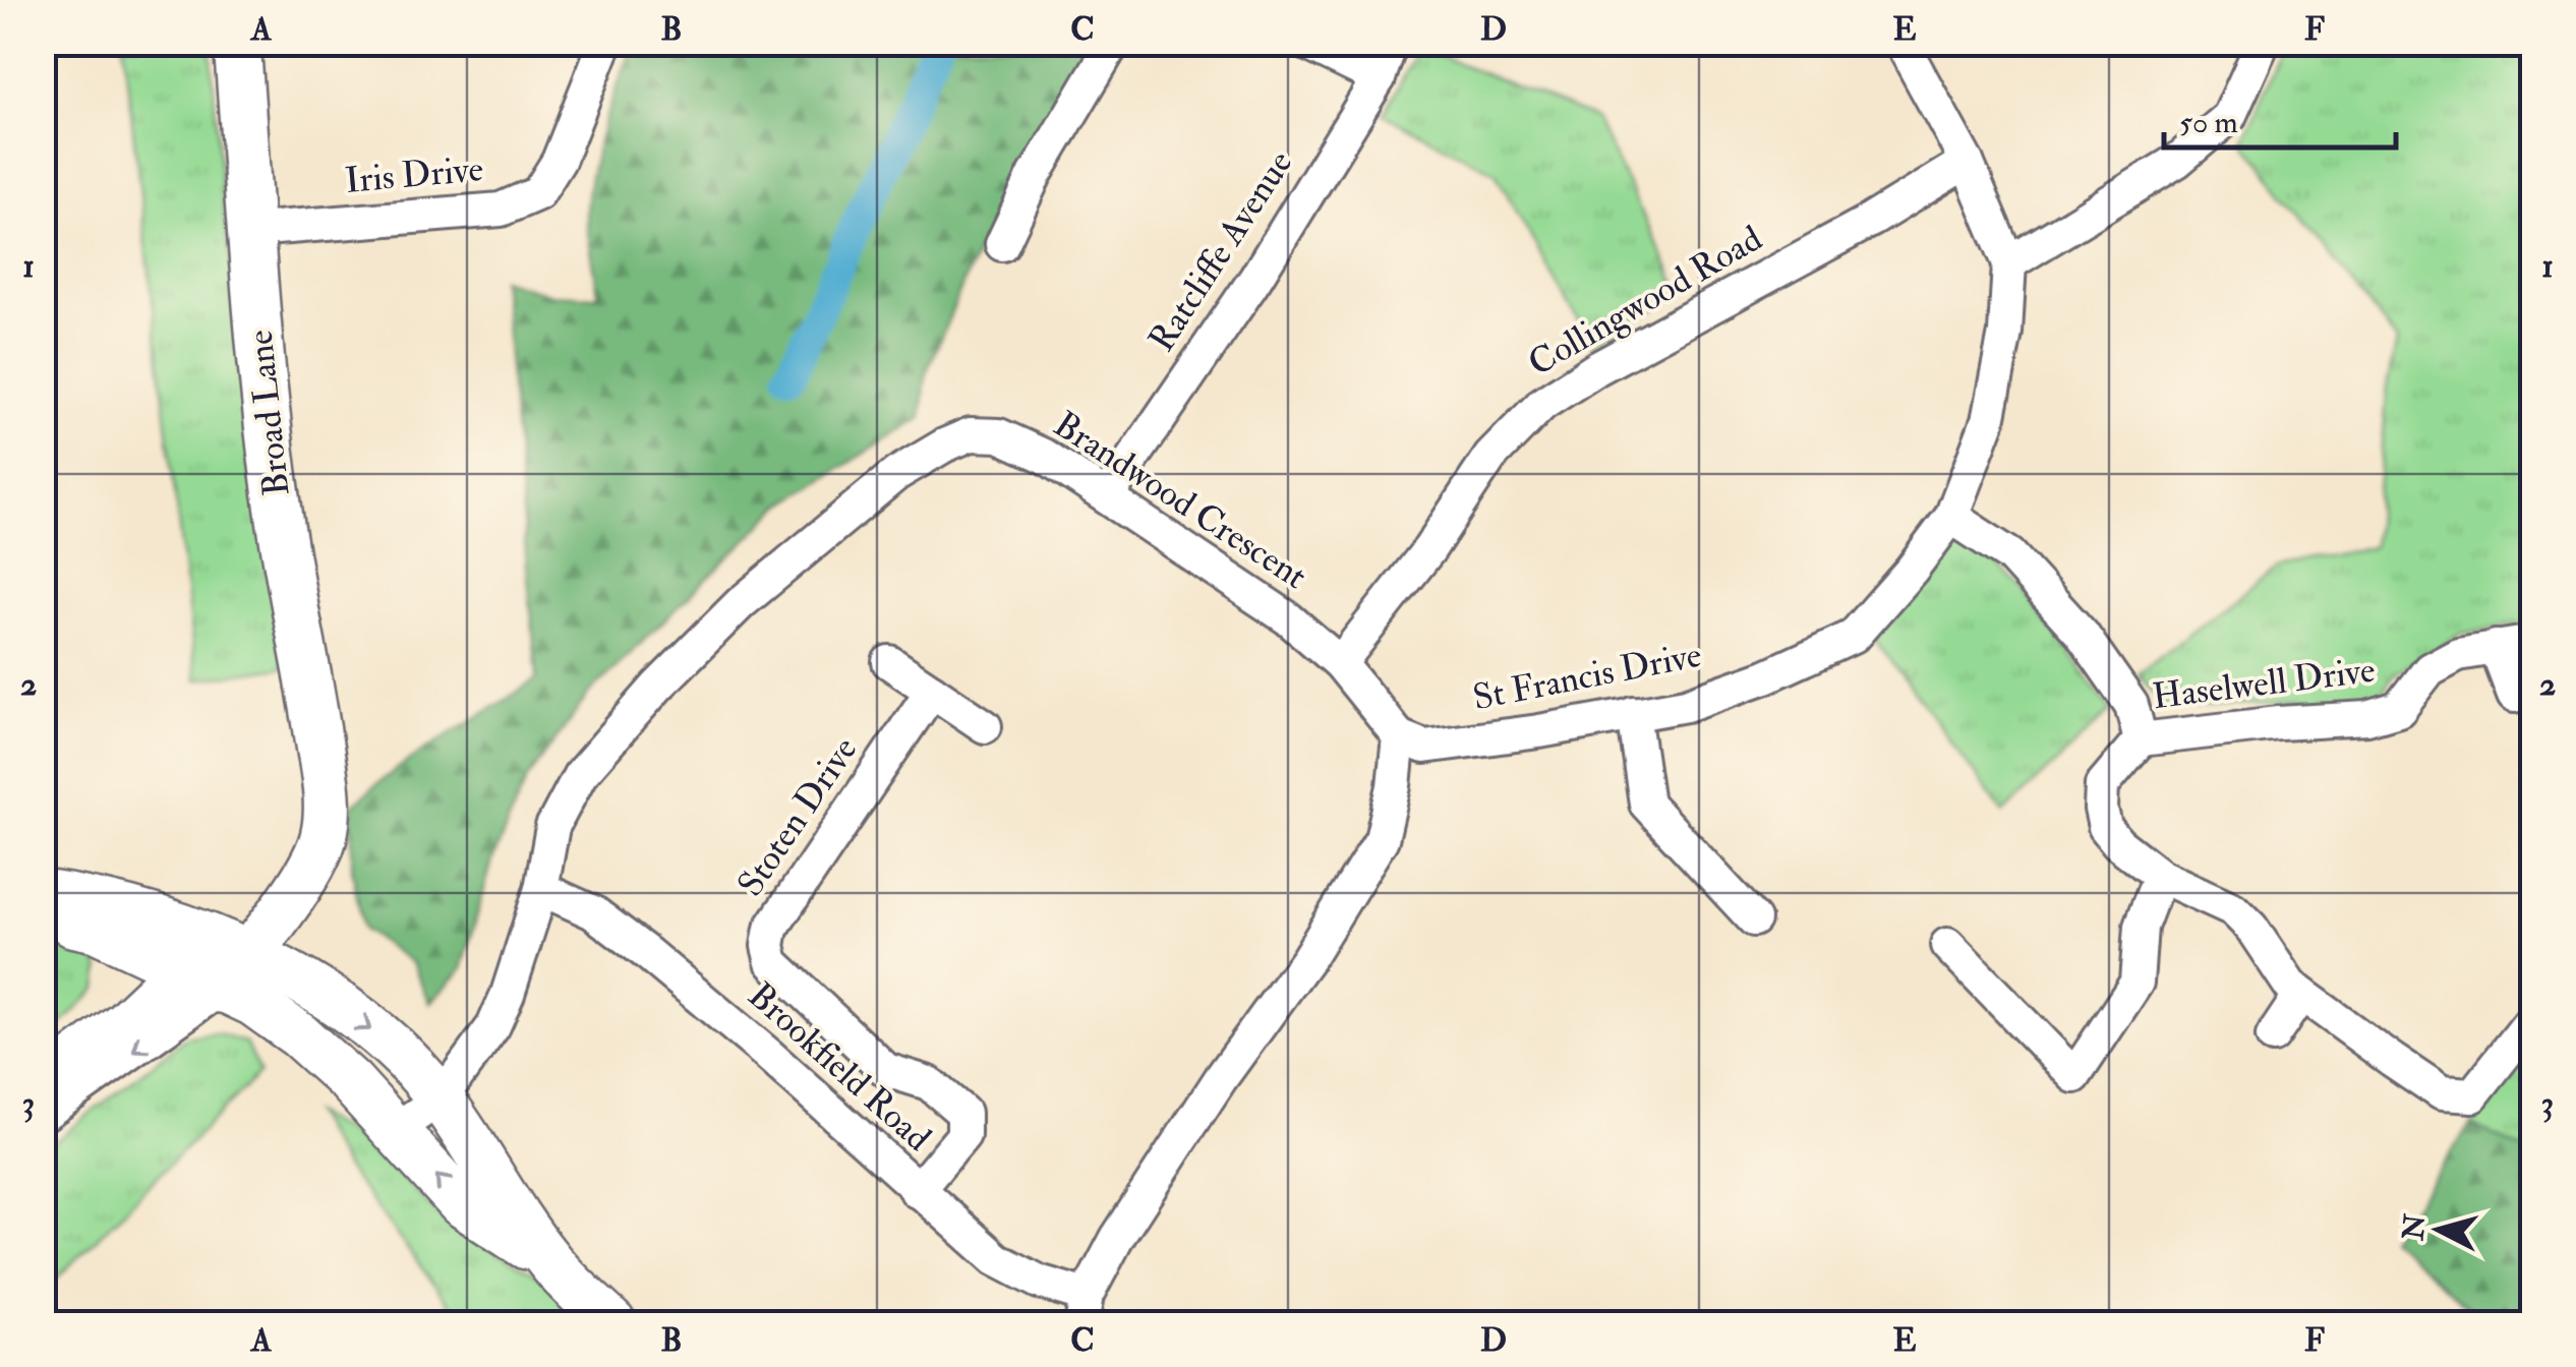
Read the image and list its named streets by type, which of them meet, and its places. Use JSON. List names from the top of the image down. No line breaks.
{"streets":{"street":["Iris Drive","Ratcliffe Avenue","Collingwood Road","Broad Lane","Brandwood Crescent","St Francis Drive","Haselwell Drive","Stoten Drive","Brookfield Road"]},"crossings":[["Iris Drive","Broad Lane"],["Ratcliffe Avenue","Brandwood Crescent"],["Collingwood Road","Brandwood Crescent"],["Brandwood Crescent","St Francis Drive"],["Brandwood Crescent","Brookfield Road"],["St Francis Drive","Haselwell Drive"],["Stoten Drive","Brookfield Road"]],"scale_bar":"50 m","north":"left","grid":{"columns":["A","B","C","D","E","F"],"rows":["1","2","3"]}}
